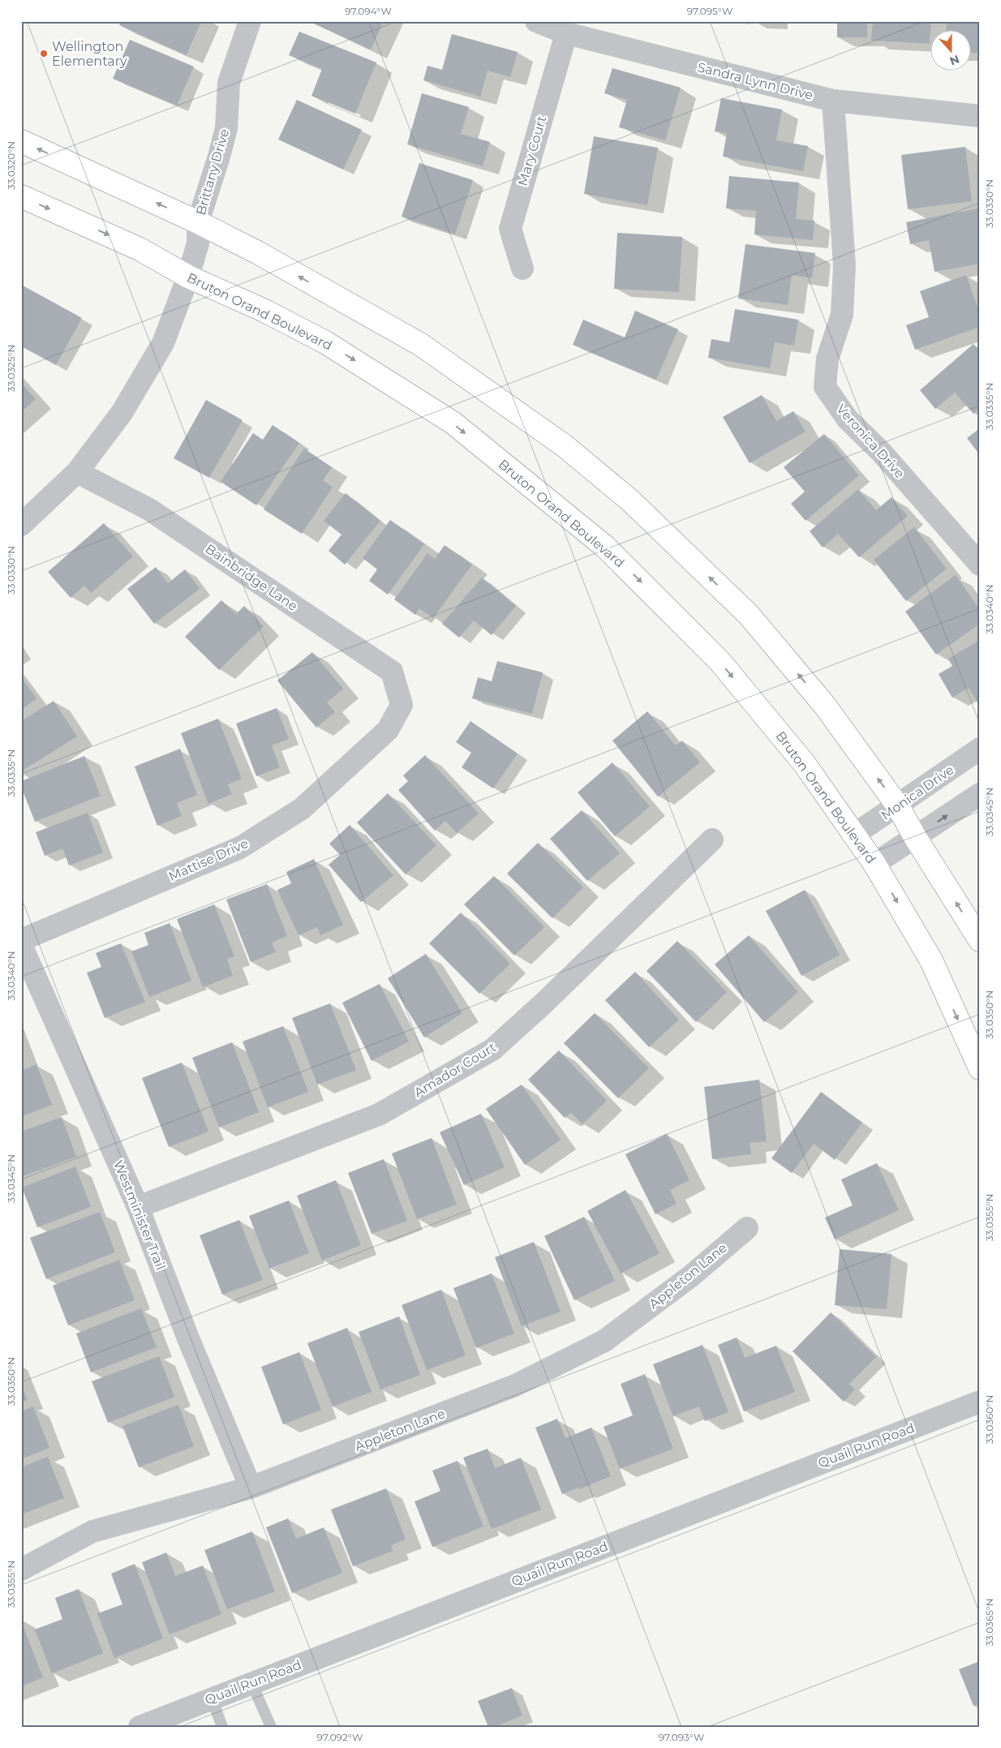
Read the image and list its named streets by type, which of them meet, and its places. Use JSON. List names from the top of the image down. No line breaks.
{"streets":{"main road":["Bruton Orand Boulevard"],"street":["Sandra Lynn Drive","Mary Court","Brittany Drive","Veronica Drive","Bainbridge Lane","Monica Drive","Mattise Drive","Amador Court","Westminister Trail","Appleton Lane","Quail Run Road"]},"crossings":[["Sandra Lynn Drive","Mary Court"],["Sandra Lynn Drive","Veronica Drive"],["Brittany Drive","Bruton Orand Boulevard"],["Brittany Drive","Bainbridge Lane"],["Bruton Orand Boulevard","Monica Drive"],["Bainbridge Lane","Mattise Drive"],["Amador Court","Westminister Trail"],["Westminister Trail","Appleton Lane"]],"places":["Wellington Elementary"],"north":"bottom","coordinates":["97.094°W","97.095°W","33.0320°N","33.0330°N","33.0325°N","33.0335°N","33.0340°N","33.0345°N","33.0350°N","33.0355°N","33.0360°N","33.0365°N","97.092°W","97.093°W"]}
